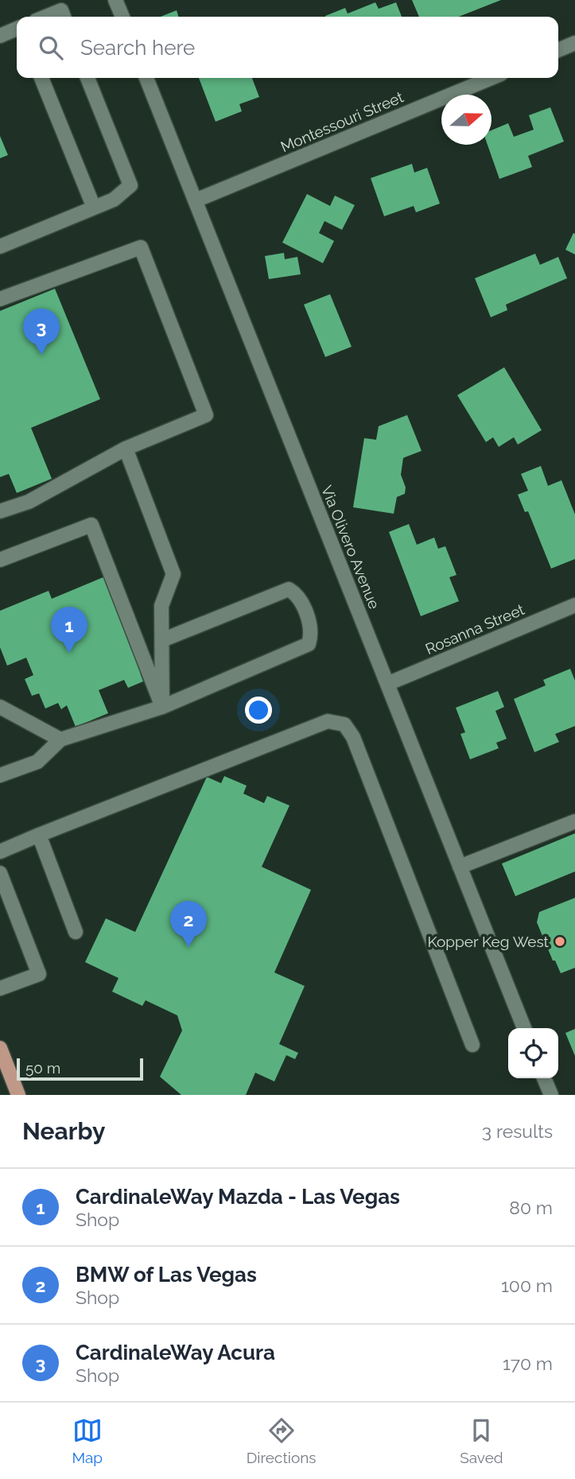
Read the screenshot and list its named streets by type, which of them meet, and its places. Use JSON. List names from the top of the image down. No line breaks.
{"streets":{"street":["Montessouri Street","Via Olivero Avenue","Rosanna Street"]},"crossings":[["Montessouri Street","Via Olivero Avenue"],["Via Olivero Avenue","Rosanna Street"]],"places":["Kopper Keg West"],"scale_bar":"50 m","north":"right","page":{"search":"Search here","pins":["3","1","2"],"scale":"50 m","heading":["Nearby","3 results"],"list":[{"mark":"1","name":"CardinaleWay Mazda - Las Vegas","note":"Shop","value":"80 m"},{"mark":"2","name":"BMW of Las Vegas","note":"Shop","value":"100 m"},{"mark":"3","name":"CardinaleWay Acura","note":"Shop","value":"170 m"}],"nav":["Map","Directions","Saved"]}}
